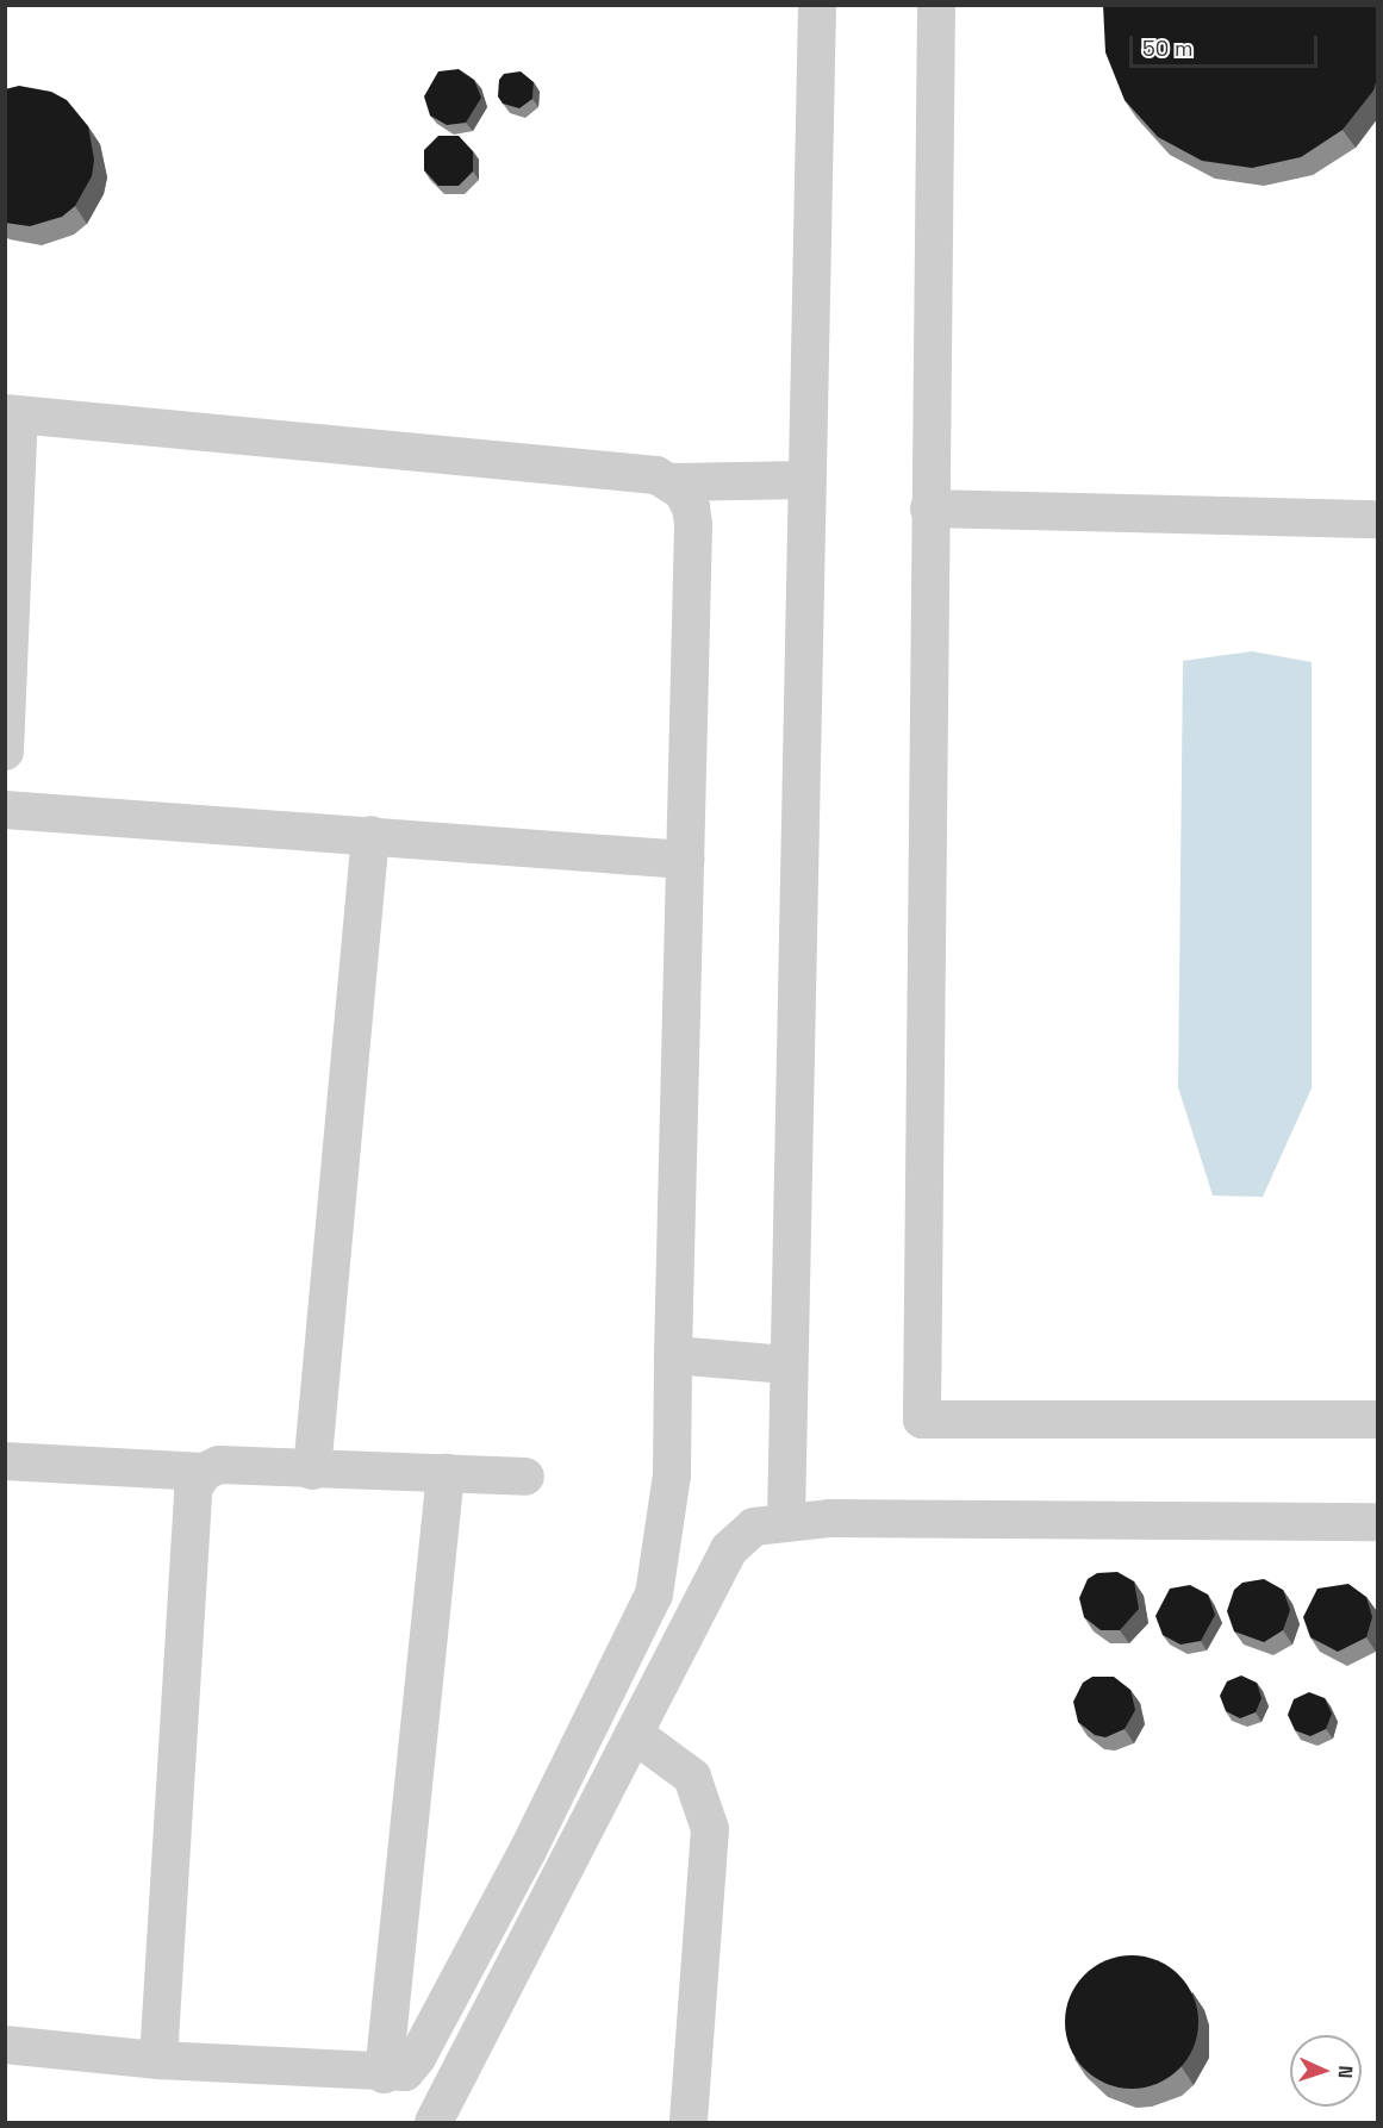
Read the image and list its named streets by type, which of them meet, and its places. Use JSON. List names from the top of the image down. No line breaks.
{"scale_bar":"50 m","north":"right"}
